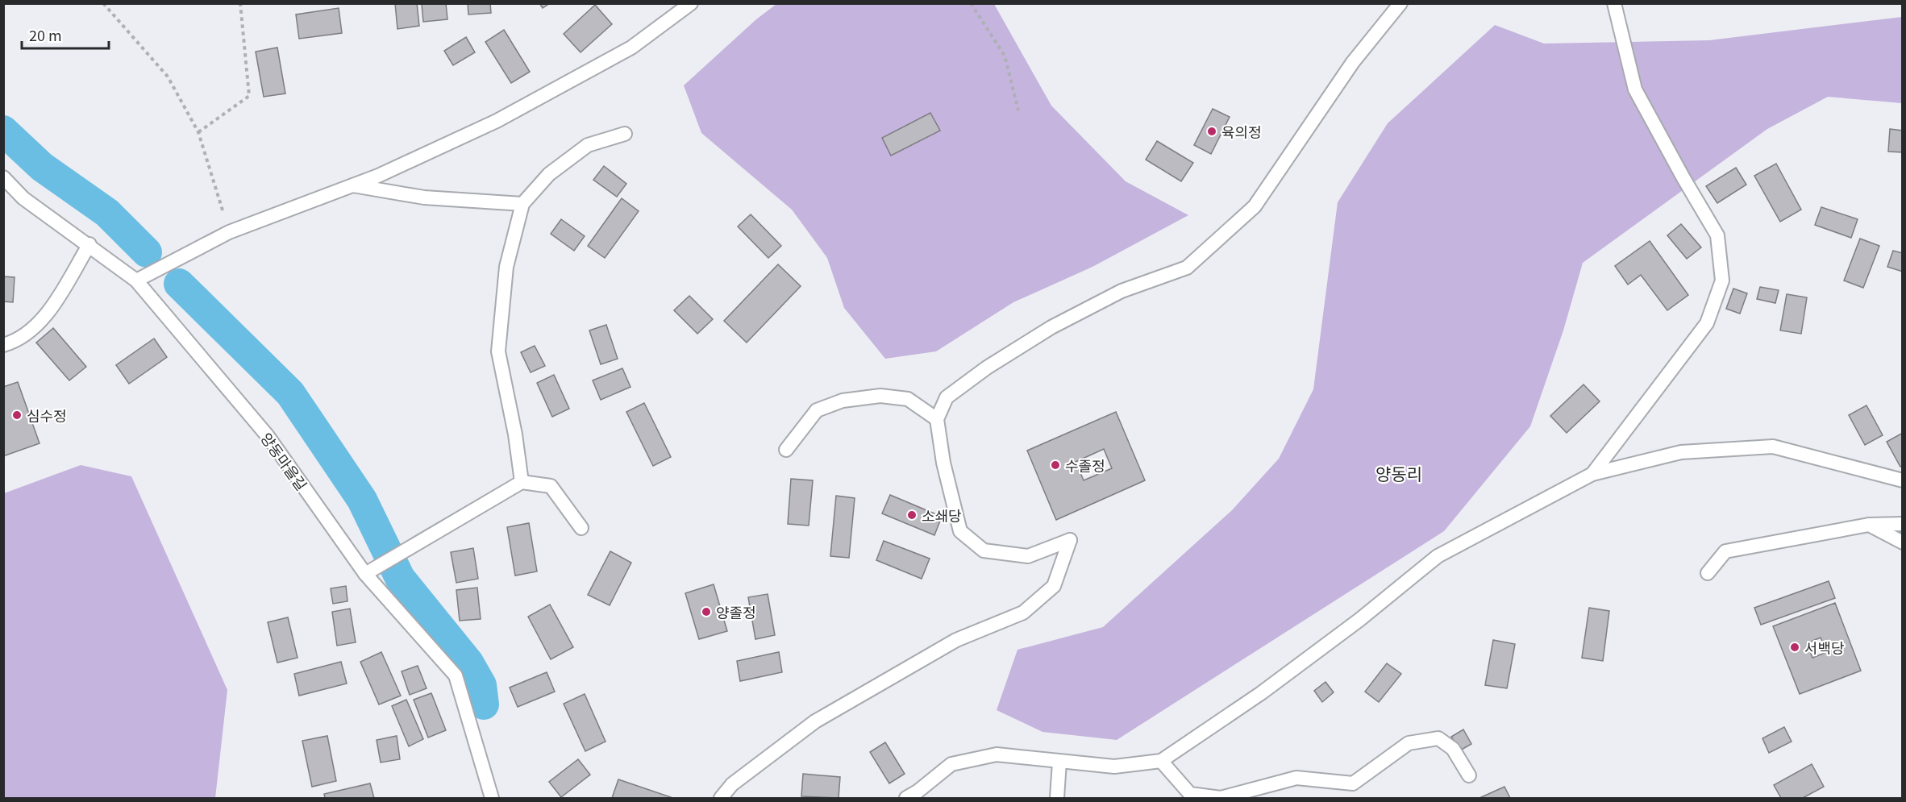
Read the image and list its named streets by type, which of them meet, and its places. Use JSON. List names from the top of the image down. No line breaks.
{"streets":{"lane":["양동마을길"]},"districts":["양동리"],"places":["육의정","심수정","수졸정","소쇄당","양졸정","서백당"],"scale_bar":"20 m"}
